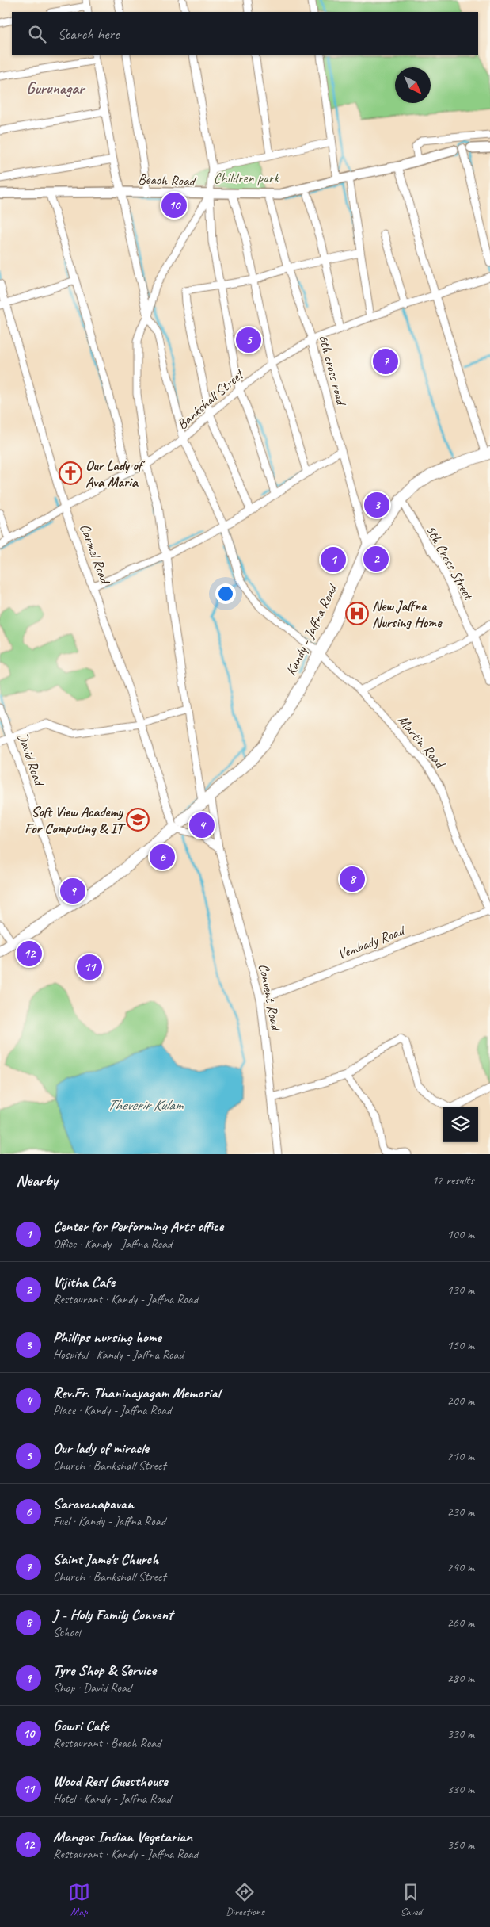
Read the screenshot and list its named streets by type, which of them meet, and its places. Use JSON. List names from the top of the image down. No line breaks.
{"streets":{"highway":["Kandy - Jaffna Road"],"main road":["Beach Road"],"street":["6th cross road","Bankshall Street","Carmel Road","5th Cross Street","Martin Road","David Road","Vembady Road","Convent Road"]},"crossings":[["Beach Road","Martin Road"],["6th cross road","Bankshall Street"],["6th cross road","Kandy - Jaffna Road"],["Bankshall Street","Carmel Road"],["Bankshall Street","Martin Road"],["Carmel Road","Kandy - Jaffna Road"],["5th Cross Street","Kandy - Jaffna Road"],["Kandy - Jaffna Road","Martin Road"],["Kandy - Jaffna Road","David Road"],["Kandy - Jaffna Road","Convent Road"],["Martin Road","Vembady Road"],["Vembady Road","Convent Road"]],"districts":["Gurunagar"],"water":["Theverir Kulam"],"parks":["Children park"],"places":{"church":["Our Lady of Ava Maria"],"hospital":["New Jaffna Nursing Home"],"school or university":["Soft View Academy For Computing & IT"]},"north":"bottom right","page":{"search":"Search here","pins":["10","5","7","3","2","1","4","6","8","9","12","11"],"heading":["Nearby","12 results"],"list":[{"mark":"1","name":"Center for Performing Arts office","note":"Office · Kandy - Jaffna Road","value":"100 m"},{"mark":"2","name":"Vijitha Cafe","note":"Restaurant · Kandy - Jaffna Road","value":"130 m"},{"mark":"3","name":"Phillips nursing home","note":"Hospital · Kandy - Jaffna Road","value":"150 m"},{"mark":"4","name":"Rev.Fr. Thaninayagam Memorial","note":"Place · Kandy - Jaffna Road","value":"200 m"},{"mark":"5","name":"Our lady of miracle","note":"Church · Bankshall Street","value":"210 m"},{"mark":"6","name":"Saravanapavan","note":"Fuel · Kandy - Jaffna Road","value":"230 m"},{"mark":"7","name":"Saint Jame's Church","note":"Church · Bankshall Street","value":"240 m"},{"mark":"8","name":"J - Holy Family Convent","note":"School","value":"260 m"},{"mark":"9","name":"Tyre Shop & Service","note":"Shop · David Road","value":"280 m"},{"mark":"10","name":"Gowri Cafe","note":"Restaurant · Beach Road","value":"330 m"},{"mark":"11","name":"Wood Rest Guesthouse","note":"Hotel · Kandy - Jaffna Road","value":"330 m"},{"mark":"12","name":"Mangos Indian Vegetarian","note":"Restaurant · Kandy - Jaffna Road","value":"350 m"}],"nav":["Map","Directions","Saved"]}}
